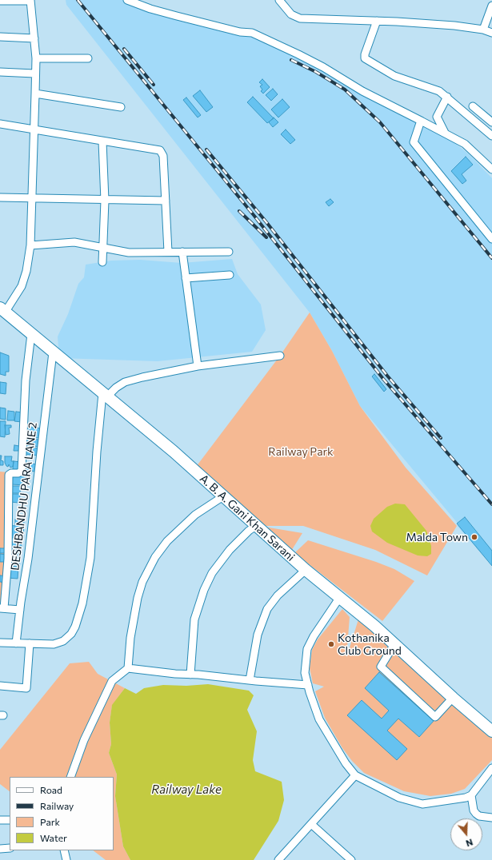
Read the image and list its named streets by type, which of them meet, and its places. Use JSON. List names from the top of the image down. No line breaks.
{"streets":{"main road":["A. B. A. Gani Khan Sarani"],"street":["DESHBANDHU PARA LANE 2"]},"crossings":[["DESHBANDHU PARA LANE 2","A. B. A. Gani Khan Sarani"]],"water":["Railway Lake"],"parks":["Railway Park"],"places":["Malda Town","Kothanika Club Ground"],"legend":["Road","Railway","Park","Water"],"north":"bottom"}
